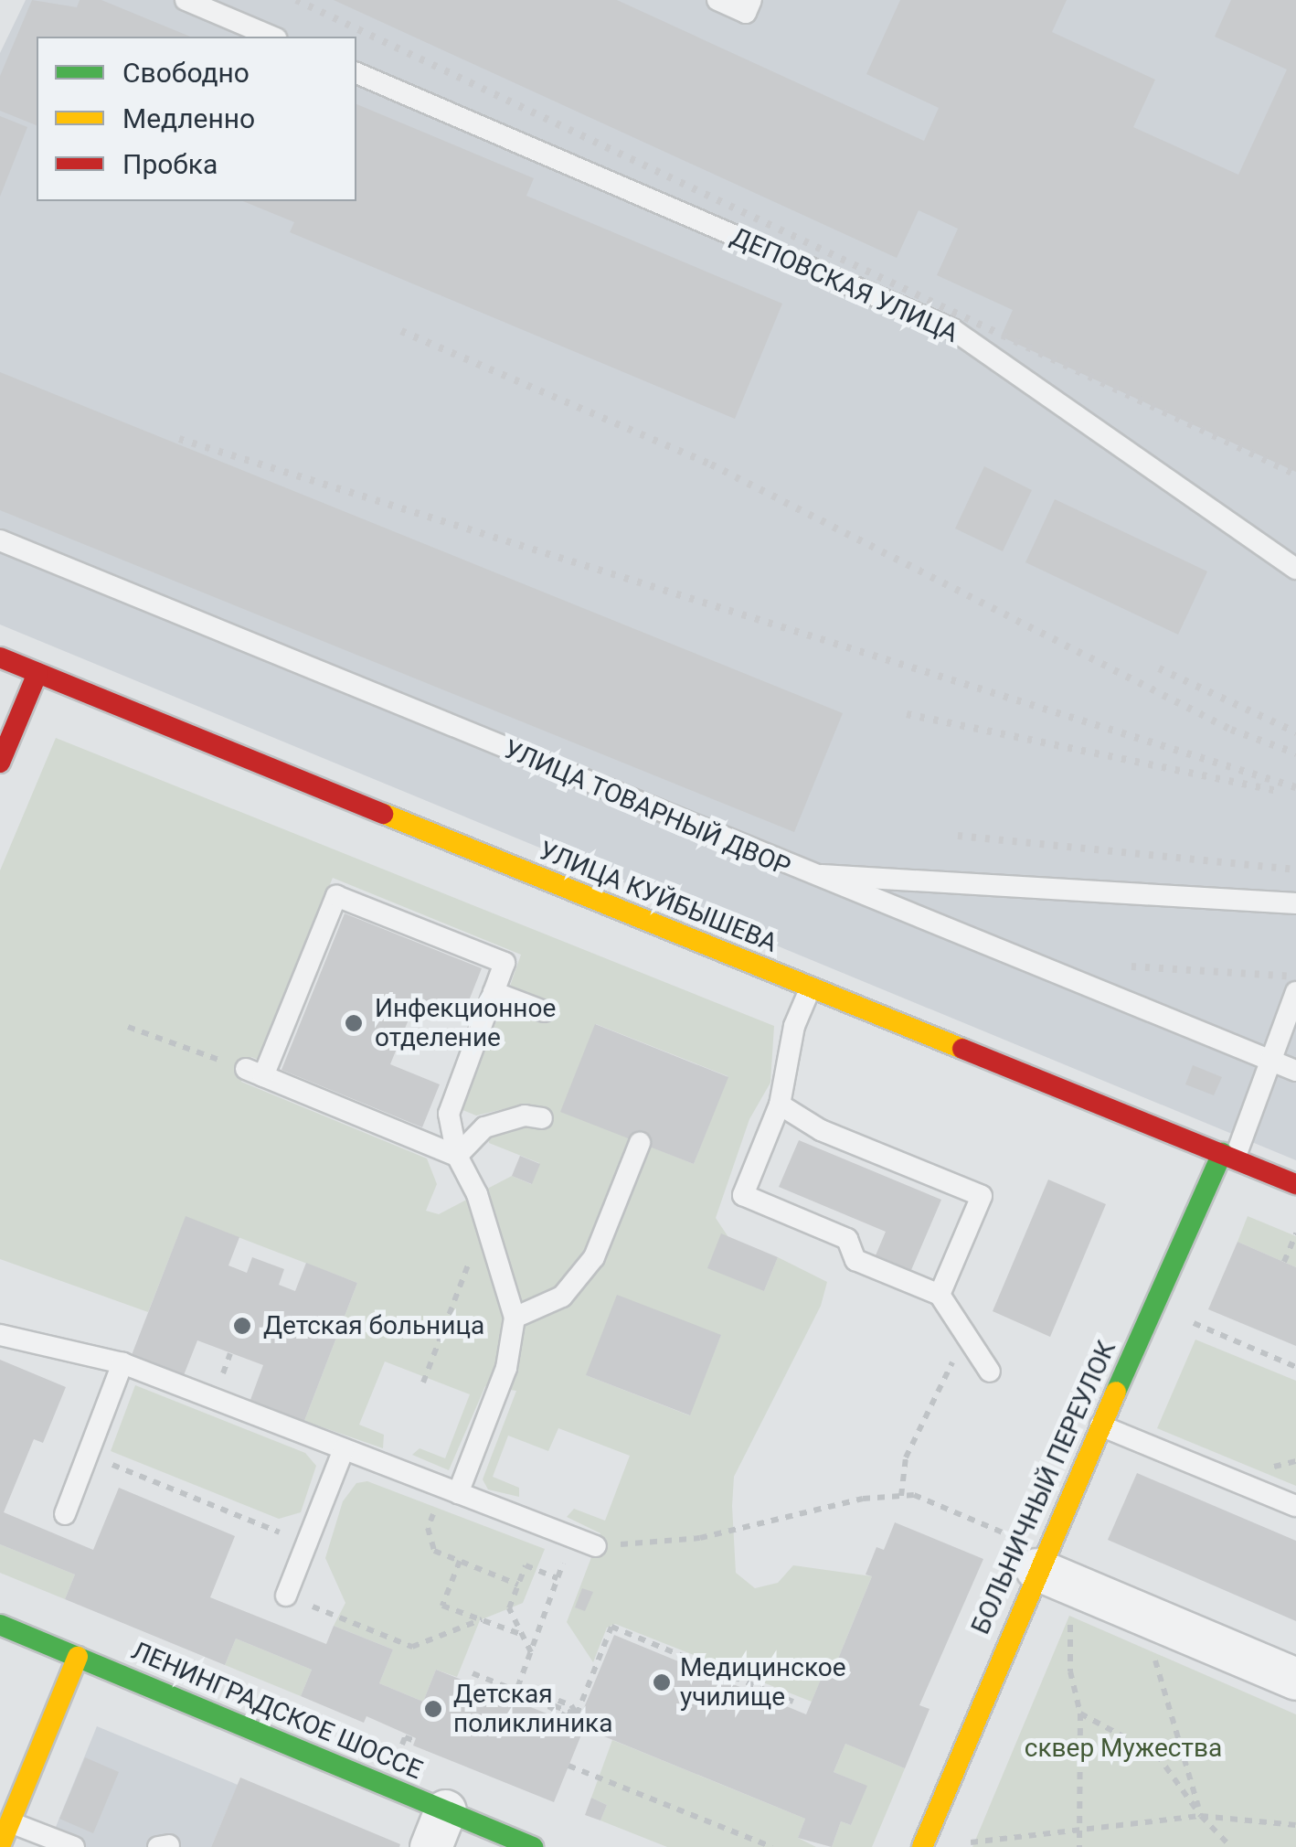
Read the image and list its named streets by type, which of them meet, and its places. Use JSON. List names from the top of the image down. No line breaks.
{"streets":{"main road":["УЛИЦА КУЙБЫШЕВА","БОЛЬНИЧНЫЙ ПЕРЕУЛОК","ЛЕНИНГРАДСКОЕ ШОССЕ"],"lane":["ДЕПОВСКАЯ УЛИЦА","УЛИЦА ТОВАРНЫЙ ДВОР"]},"crossings":[["УЛИЦА КУЙБЫШЕВА","БОЛЬНИЧНЫЙ ПЕРЕУЛОК"]],"parks":["сквер Мужества"],"places":["Инфекционное отделение","Детская больница","Медицинское училище","Детская поликлиника"],"legend":["Свободно","Медленно","Пробка"]}
